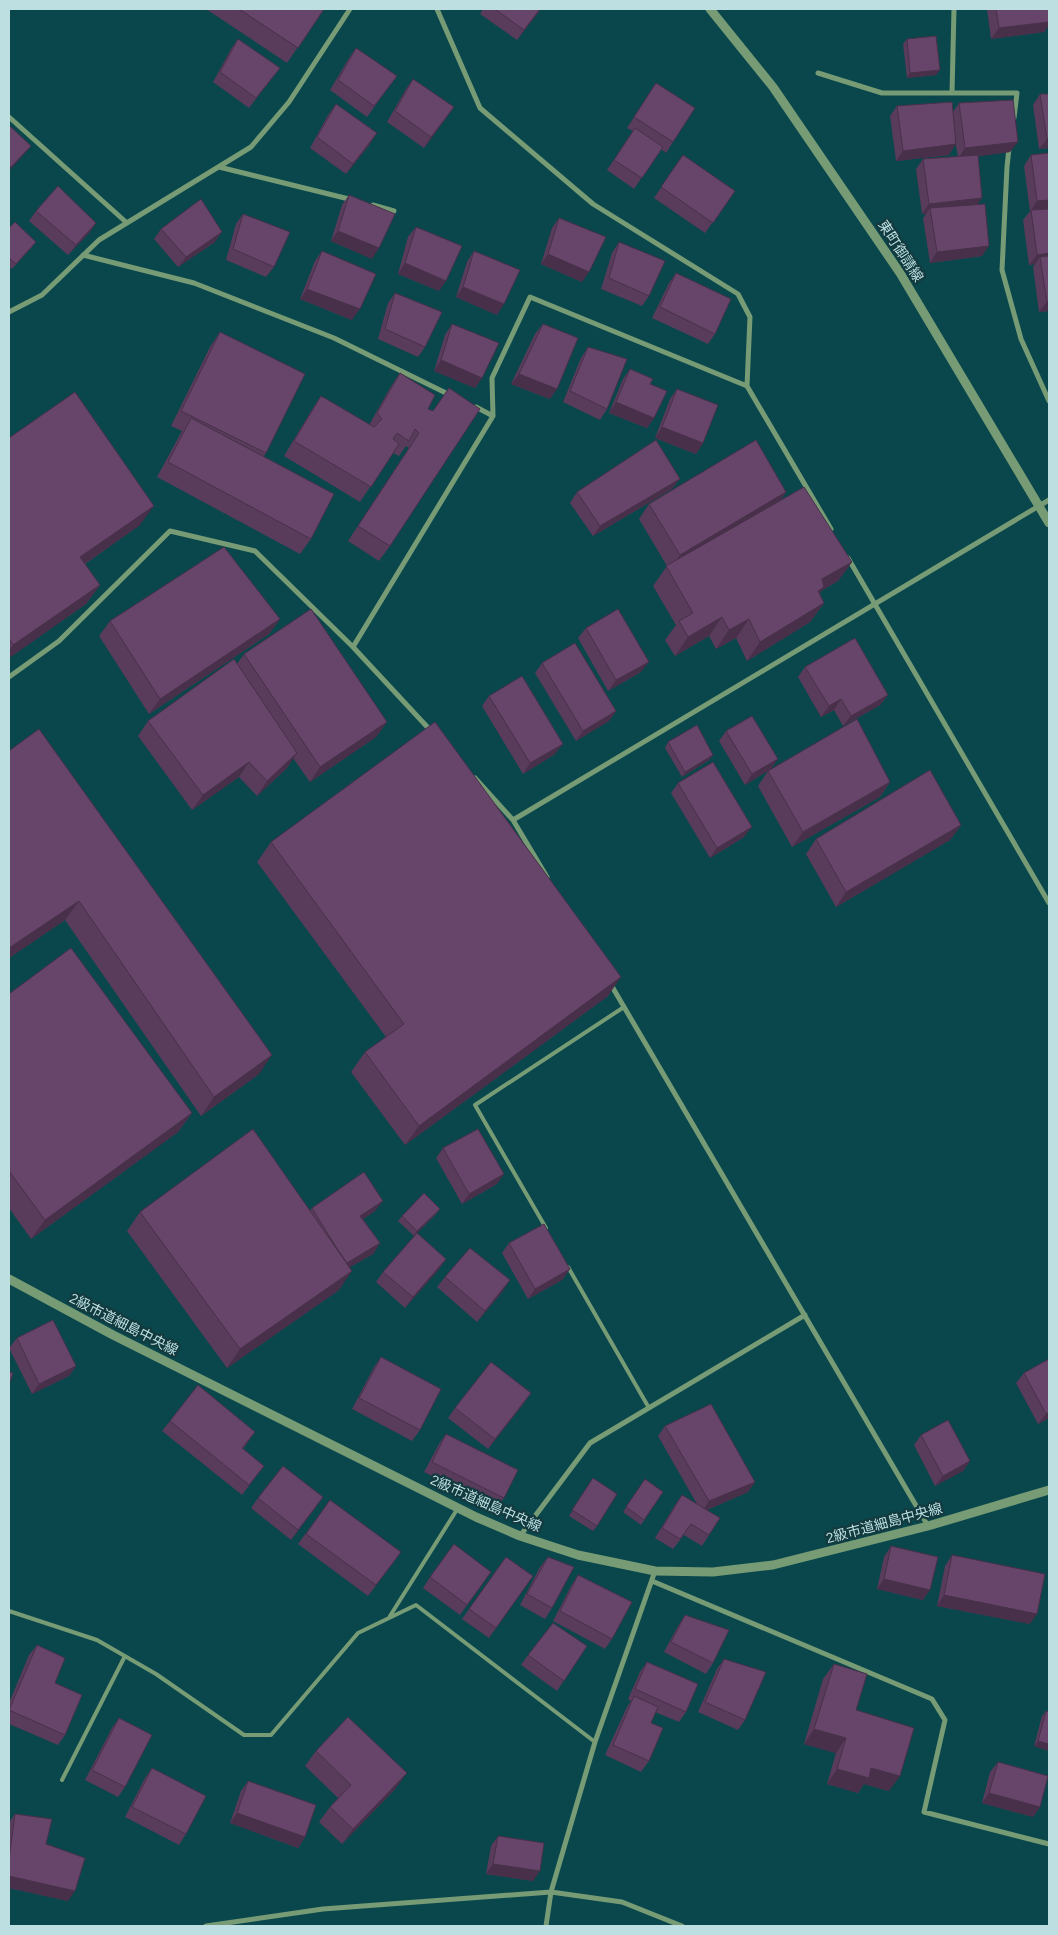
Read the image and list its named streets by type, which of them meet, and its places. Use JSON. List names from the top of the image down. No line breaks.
{"streets":{"street":["東町御請線","2級市道細島中央線"]}}
